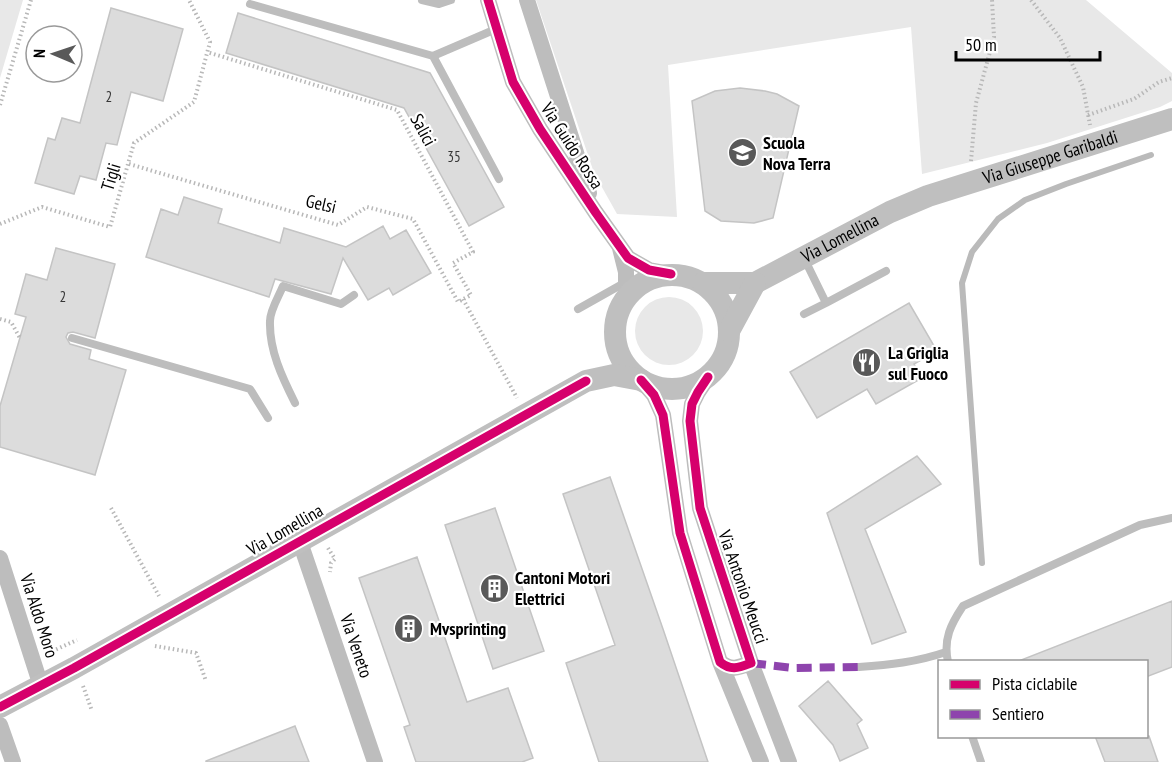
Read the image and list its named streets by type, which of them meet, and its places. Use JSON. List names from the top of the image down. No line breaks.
{"streets":{"main road":["Via Giuseppe Garibaldi","Via Lomellina"],"street":["Via Guido Rossa","Via Antonio Meucci","Via Aldo Moro","Via Veneto"],"path":["Salici","Tigli","Gelsi"]},"crossings":[["Salici","Tigli"],["Salici","Gelsi"],["Via Guido Rossa","Via Lomellina"],["Via Guido Rossa","Via Antonio Meucci"],["Via Giuseppe Garibaldi","Via Lomellina"],["Tigli","Gelsi"],["Gelsi","Via Lomellina"],["Via Lomellina","Via Antonio Meucci"],["Via Lomellina","Via Aldo Moro"],["Via Lomellina","Via Veneto"]],"places":{"school or university":["Scuola Nova Terra"],"restaurant":["La Griglia sul Fuoco"],"building":["Cantoni Motori Elettrici","Mvsprinting"]},"house_numbers":["2","35","2"],"legend":["Pista ciclabile","Sentiero"],"scale_bar":"50 m","north":"left"}
